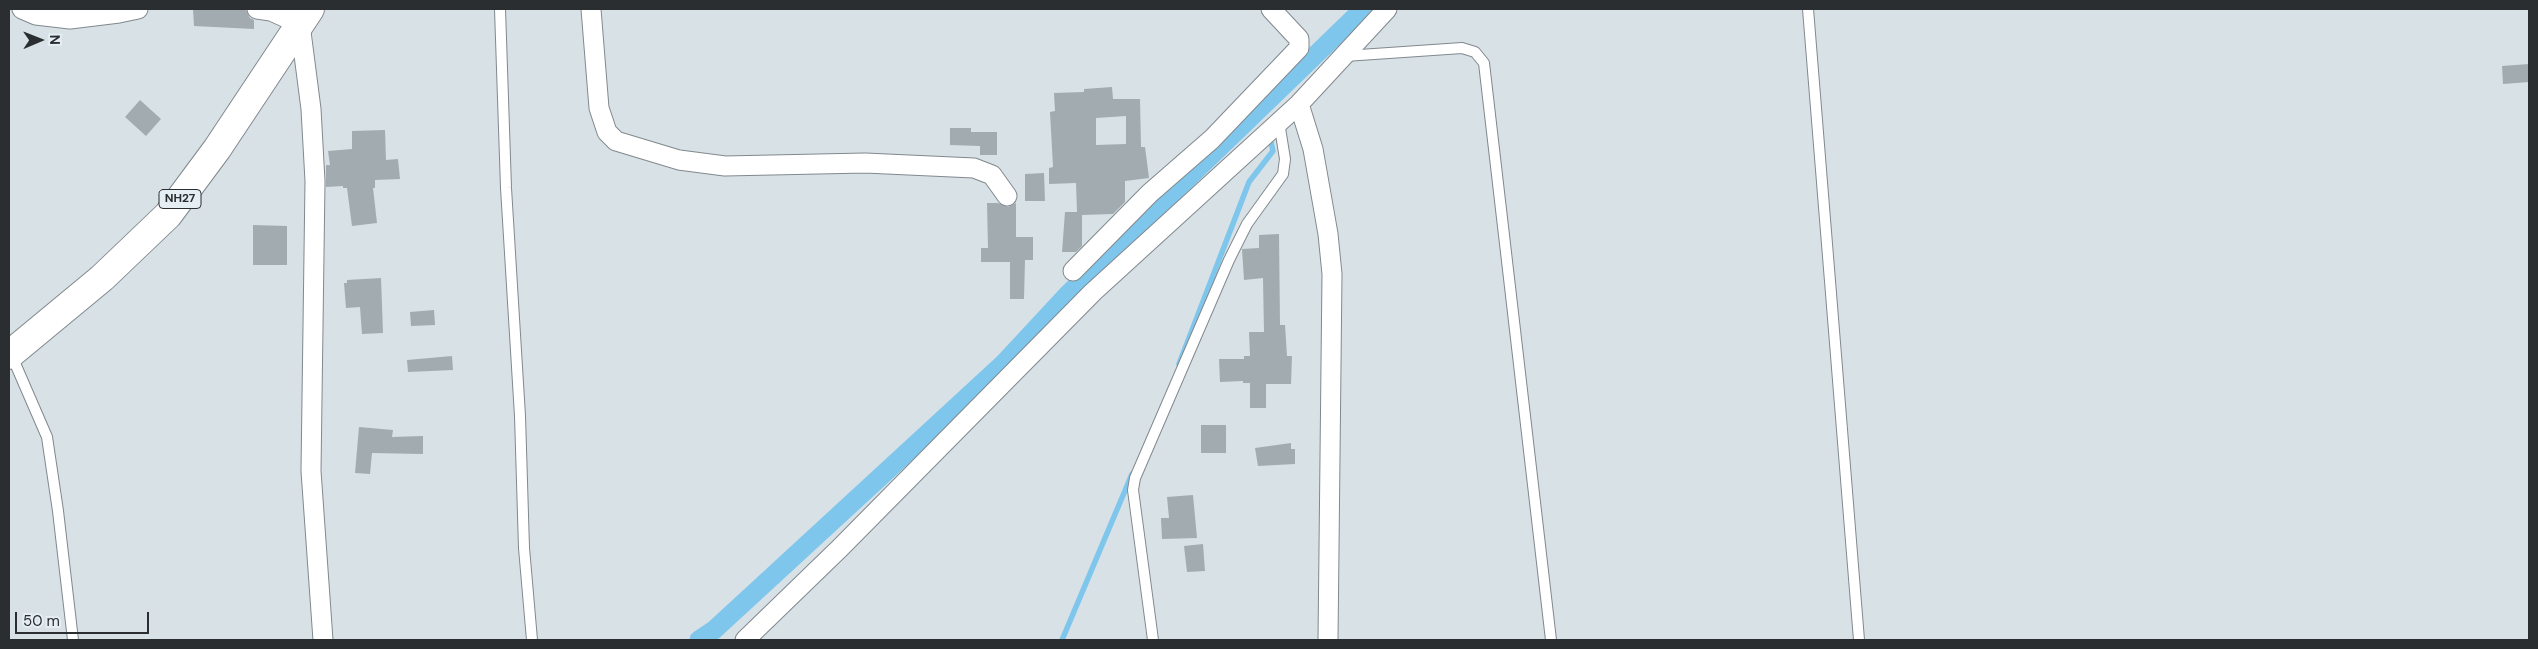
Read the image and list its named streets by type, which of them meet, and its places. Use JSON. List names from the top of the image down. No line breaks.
{"streets":{"highway":["NH27"]},"scale_bar":"50 m","north":"right"}
